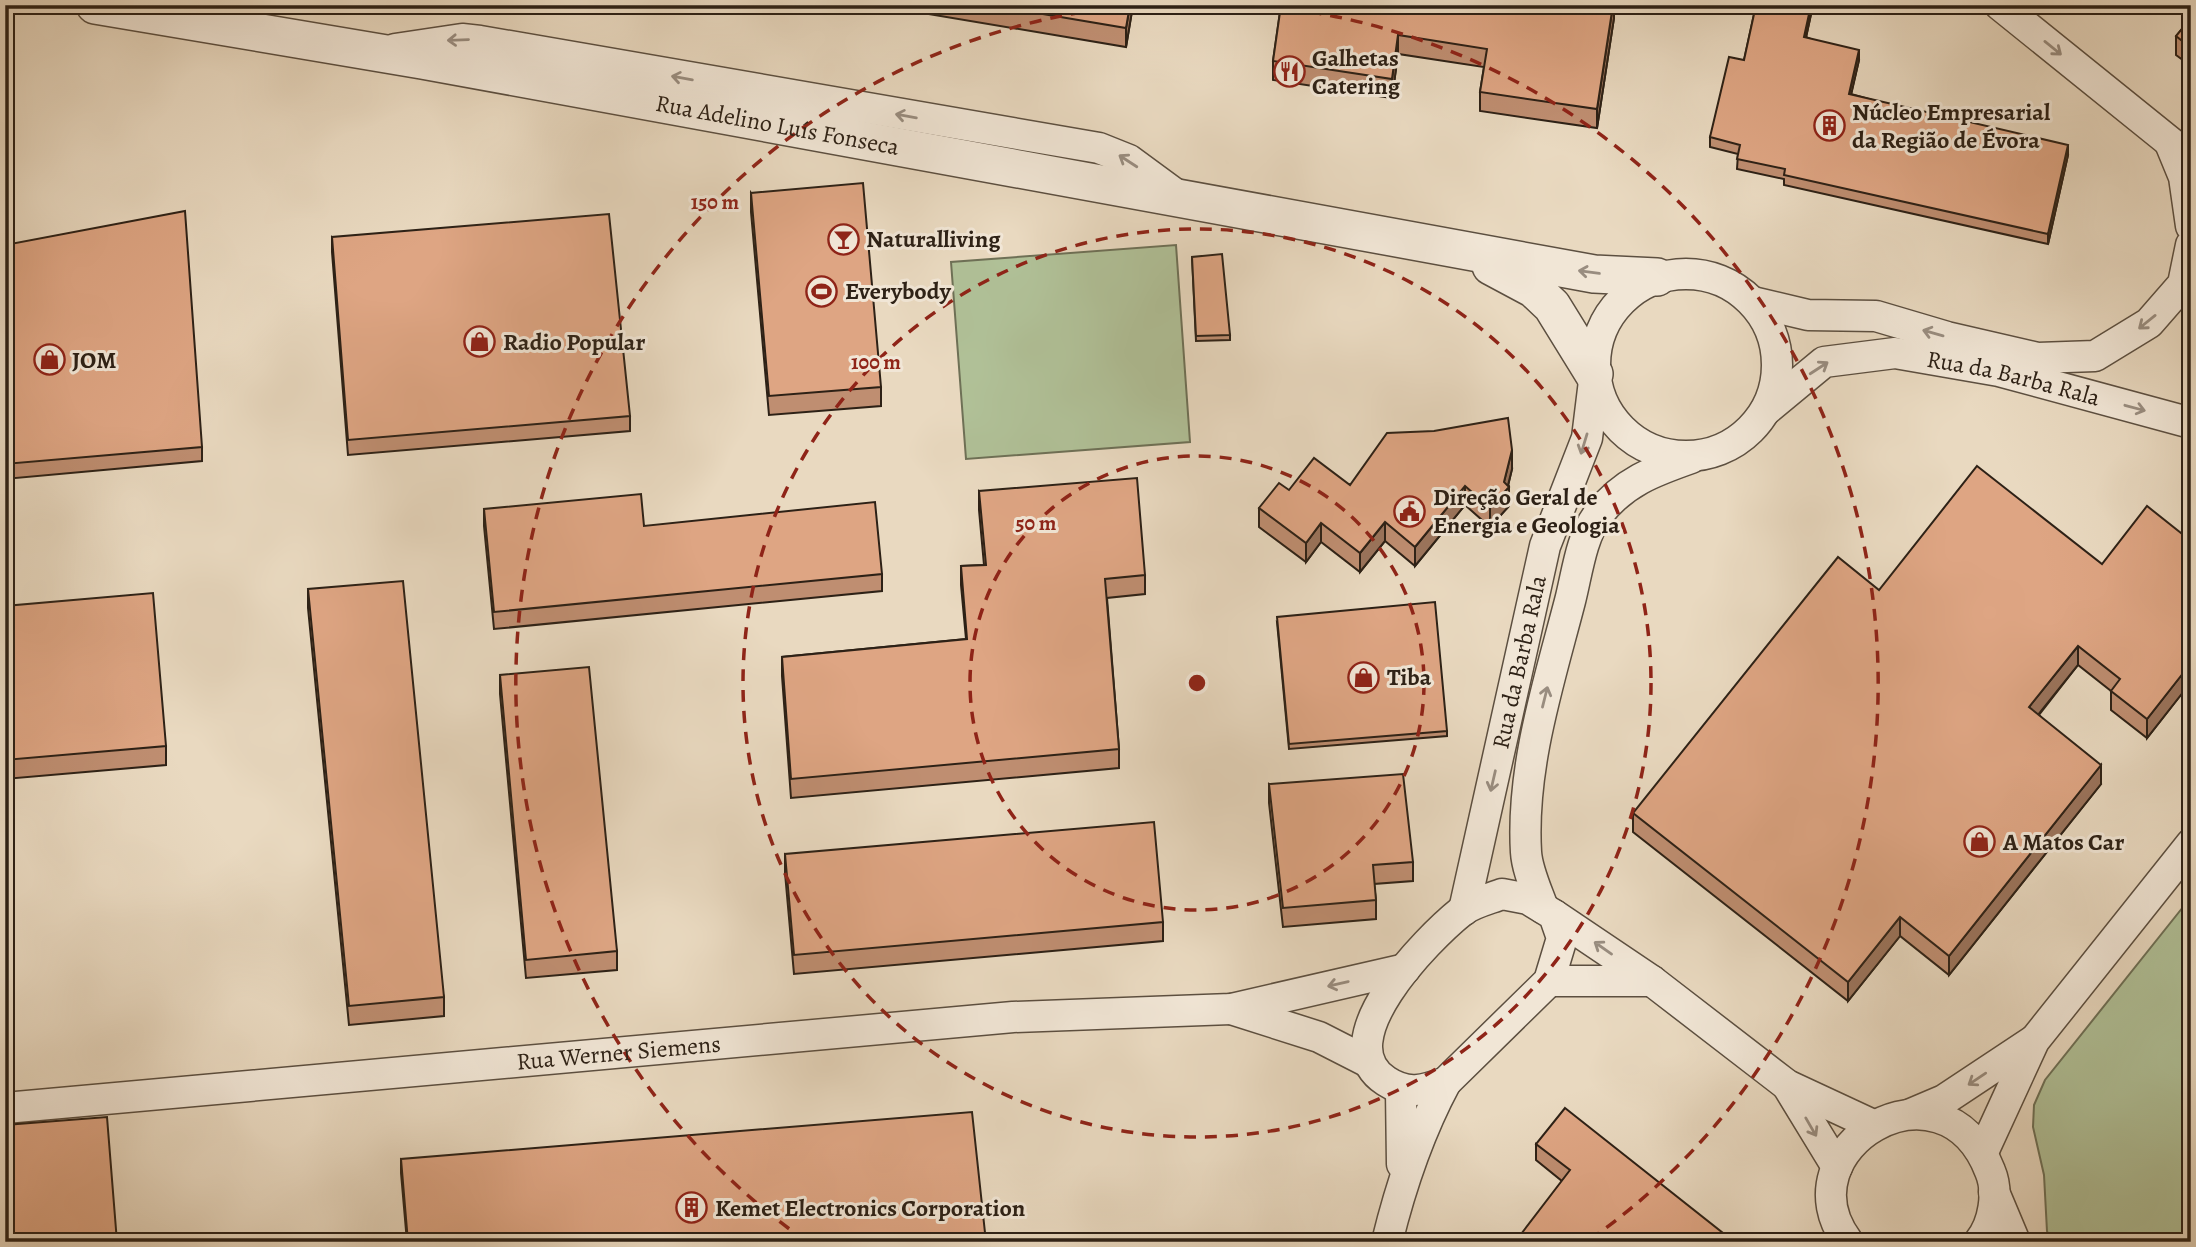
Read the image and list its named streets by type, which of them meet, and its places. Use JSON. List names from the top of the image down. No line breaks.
{"streets":{"street":["Rua Adelino Luís Fonseca","Rua da Barba Rala","Rua Werner Siemens"]},"crossings":[["Rua Adelino Luís Fonseca","Rua da Barba Rala"]],"places":{"restaurant":["Galhetas Catering"],"building":["Núcleo Empresarial da Região de Évora","Kemet Electronics Corporation"],"bar":["Naturalliving"],"sports":["Everybody"],"shop":["Radio Popular","JOM","Tiba","A Matos Car"],"public building":["Direção Geral de Energia e Geologia"]},"rings":["150 m","100 m","50 m"]}
